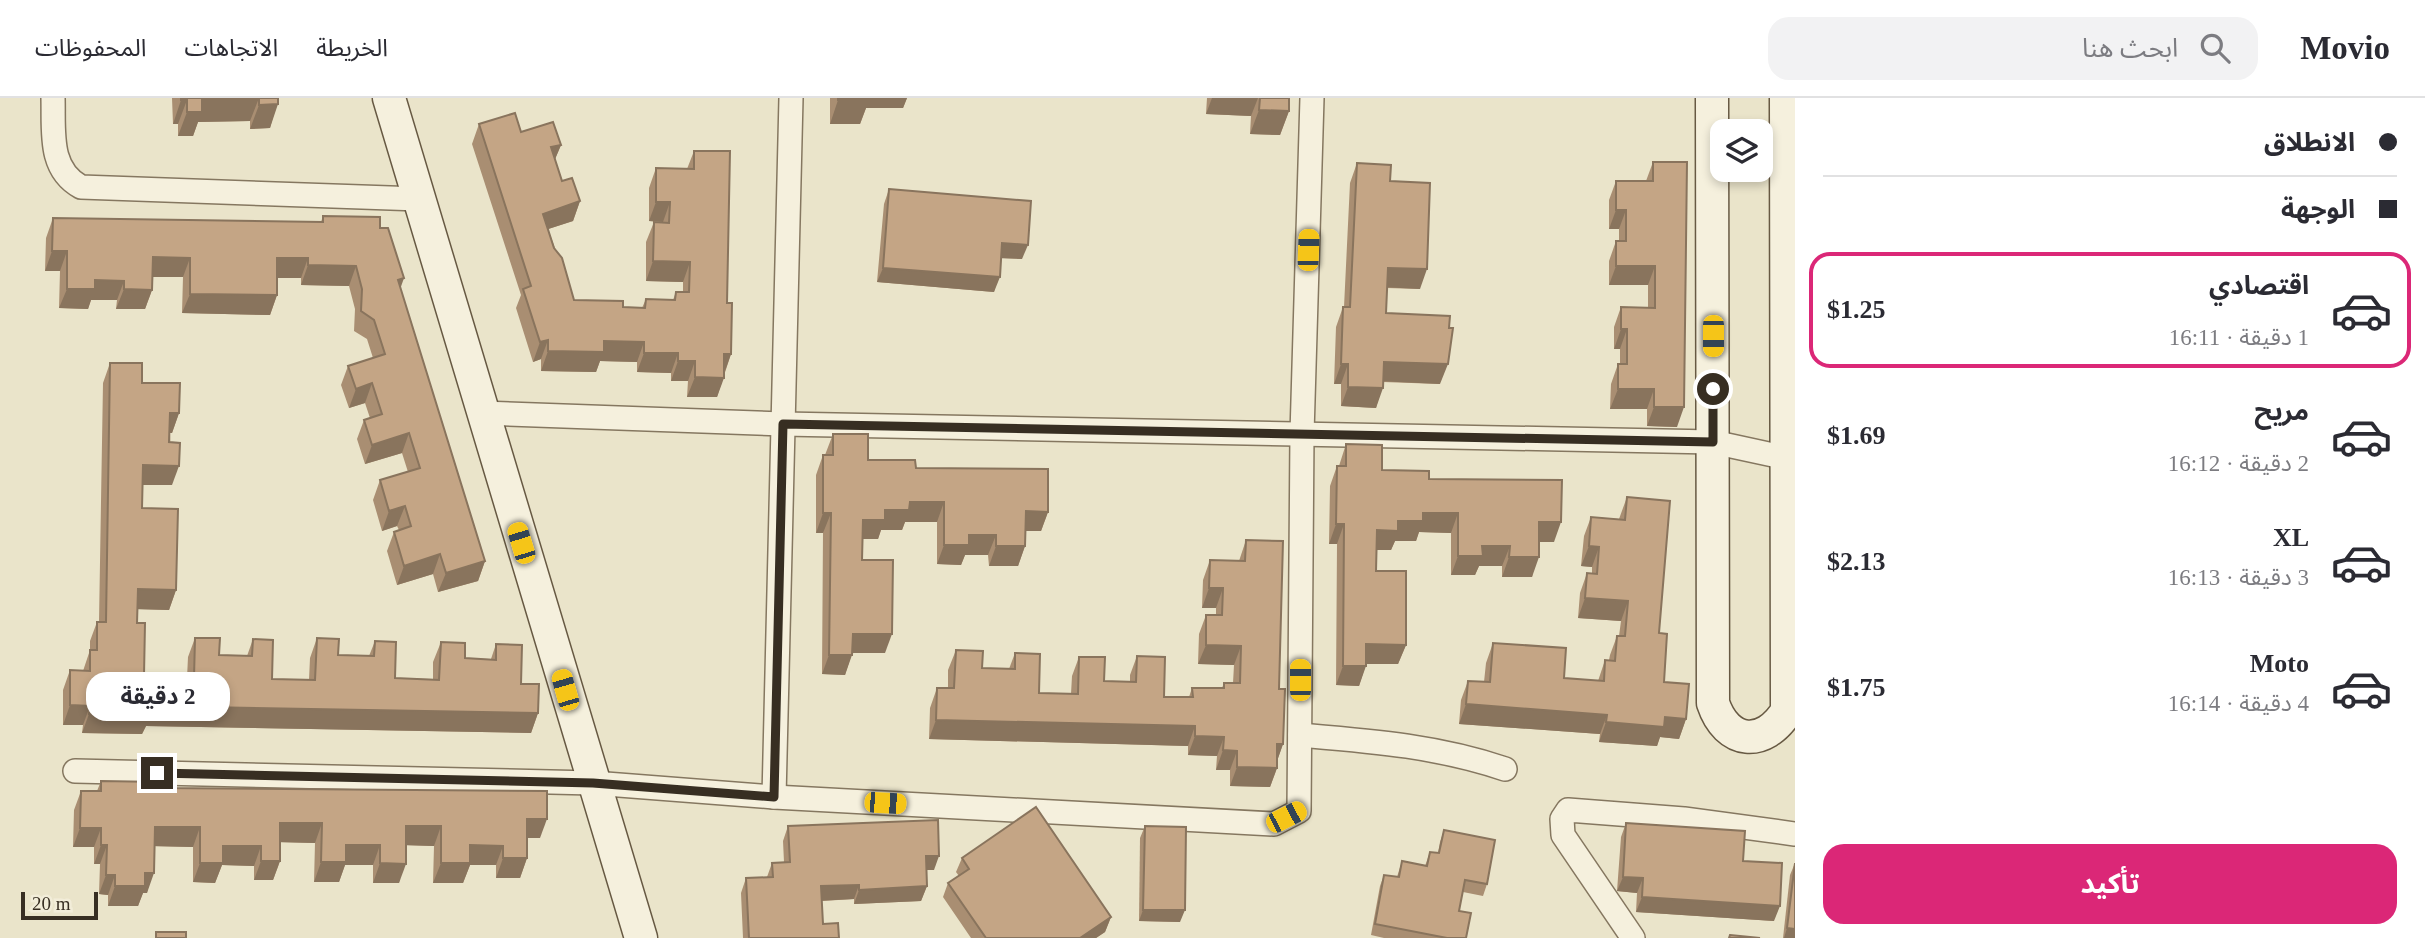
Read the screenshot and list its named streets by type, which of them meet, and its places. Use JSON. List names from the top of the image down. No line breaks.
{"scale_bar":"20 m","page":{"header":"Movio","search":"ابحث هنا","nav":["الخريطة","الاتجاهات","المحفوظات"],"banner":["الانطلاق","الوجهة"],"list":[{"name":"اقتصادي","note":"1 دقيقة · 16:11","value":"$1.25"},{"name":"مريح","note":"2 دقيقة · 16:12","value":"$1.69"},{"name":"XL","note":"3 دقيقة · 16:13","value":"$2.13"},{"name":"Moto","note":"4 دقيقة · 16:14","value":"$1.75"}],"bubble":"2 دقيقة","buttons":"تأكيد","scale":"20 m"}}
